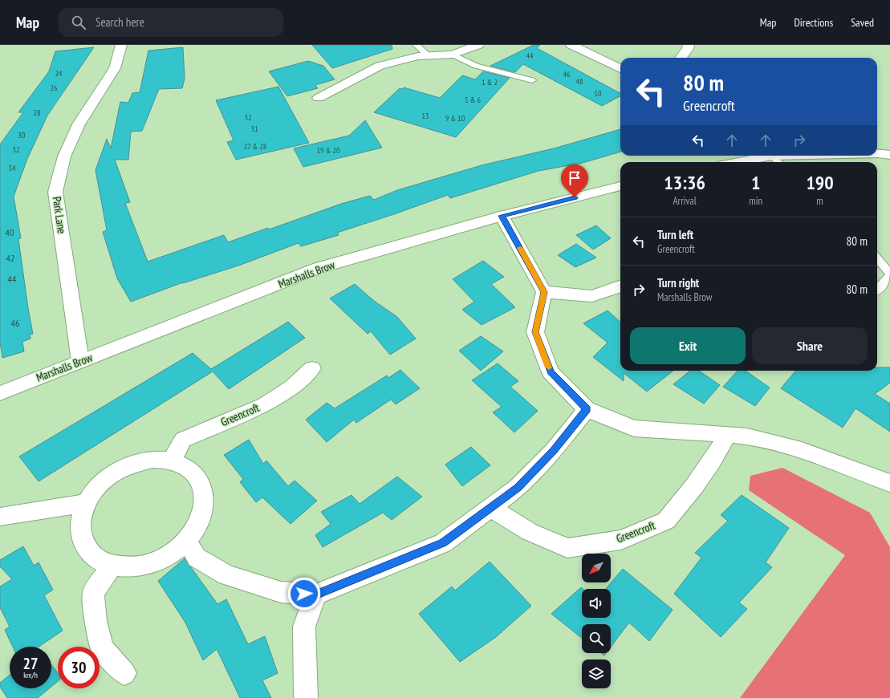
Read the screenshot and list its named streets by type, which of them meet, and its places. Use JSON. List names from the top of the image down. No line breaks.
{"streets":{"street":["Park Lane","Marshalls Brow","Greencroft"]},"crossings":[["Park Lane","Marshalls Brow"]],"house_numbers":["44","24","46","48","1 & 2","26","50","5 & 6","28","13","32","9 & 10","31","30","27 & 28","32","19 & 20","34","40","42","44","46"],"north":"bottom left","page":{"header":"Map","search":"Search here","nav":["Map","Directions","Saved"],"turn":["80 m","Greencroft"],"eta":["13:36","Arrival","1","min","190","m"],"list":[{"name":"Turn left","note":"Greencroft","value":"80 m"},{"name":"Turn right","note":"Marshalls Brow","value":"80 m"}],"buttons":["Exit","Share"],"speed":"27 km/h","limit":"30"}}
